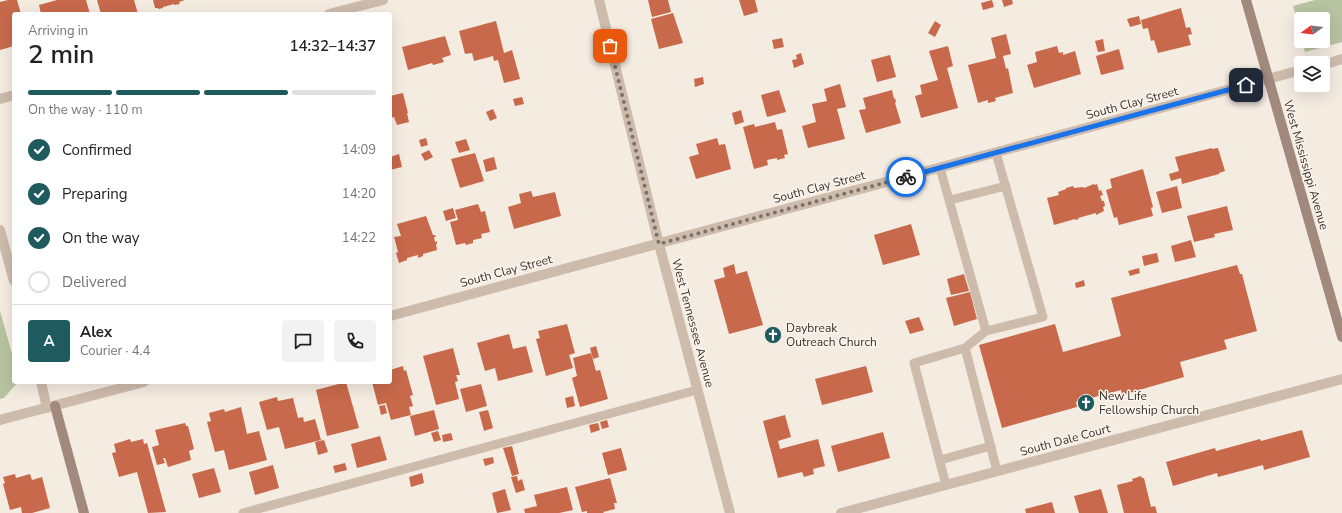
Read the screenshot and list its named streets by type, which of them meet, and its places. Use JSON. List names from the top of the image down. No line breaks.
{"streets":{"main road":["West Mississippi Avenue"],"street":["South Clay Street","West Tennessee Avenue","South Dale Court"]},"crossings":[["South Clay Street","West Mississippi Avenue"],["South Clay Street","West Tennessee Avenue"]],"places":{"church":["Daybreak Outreach Church","New Life Fellowship Church"]},"north":"left","page":{"heading":["2 min","Arriving in","14:32–14:37"],"panel":["Alex","Courier · 4.4"],"bar":"On the way · 110 m","list":[["Confirmed","14:09"],["Preparing","14:20"],["On the way","14:22"],"Delivered"],"round":"A"}}
